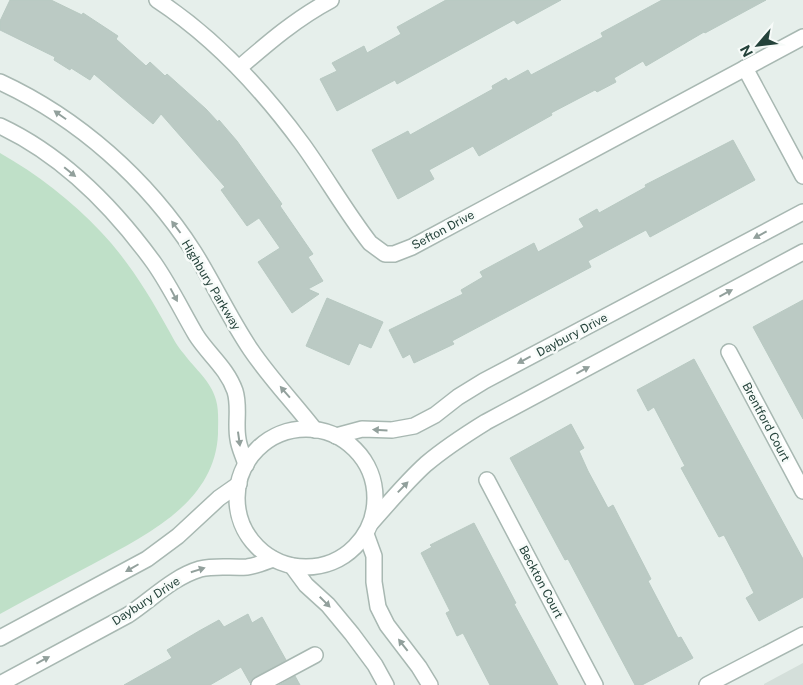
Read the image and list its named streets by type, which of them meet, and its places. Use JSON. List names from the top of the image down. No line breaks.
{"streets":{"street":["Sefton Drive","Highbury Parkway","Daybury Drive","Brentford Court","Beckton Court"]},"crossings":[["Highbury Parkway","Daybury Drive"]],"north":"bottom left"}
